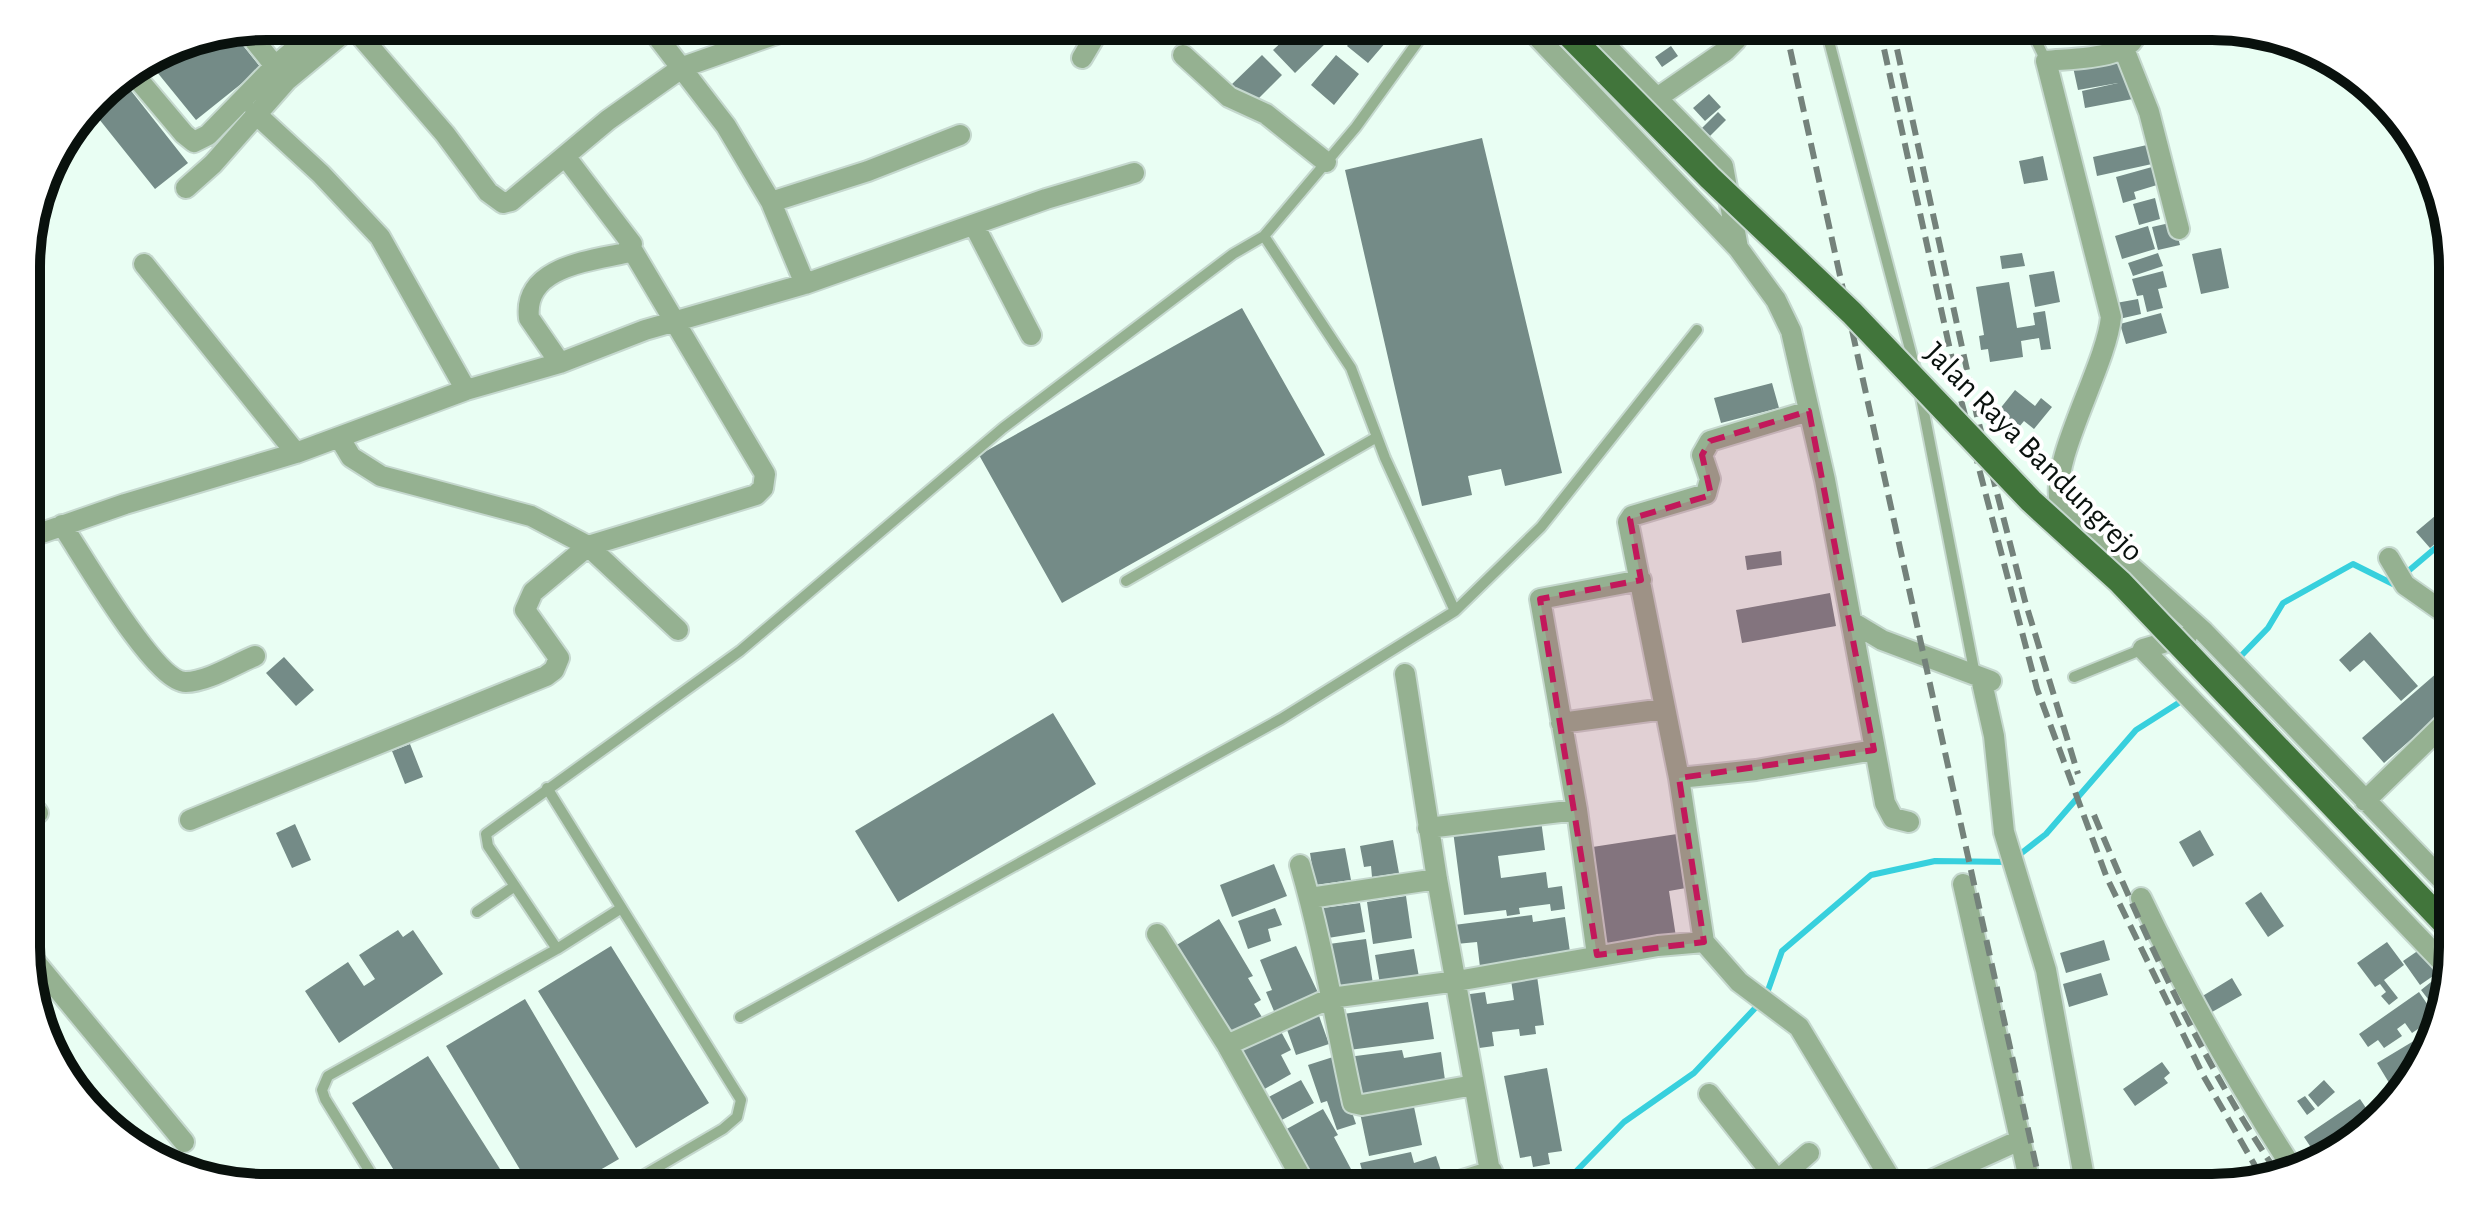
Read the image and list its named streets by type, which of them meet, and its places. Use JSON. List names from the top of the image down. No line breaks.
{"streets":{"main road":["Jalan Raya Bandungrejo"]}}
